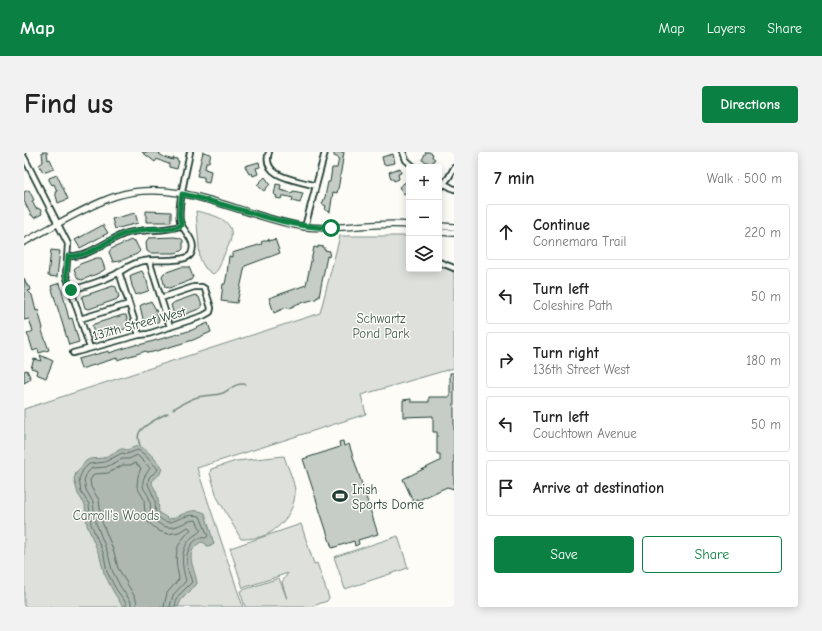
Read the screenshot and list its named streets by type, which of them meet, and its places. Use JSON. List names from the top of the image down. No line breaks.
{"streets":{"street":["137th Street West"]},"parks":["Schwartz Pond Park","Carroll's Woods"],"places":{"sports":["Irish Sports Dome"]},"page":{"header":"Map","nav":["Map","Layers","Share"],"buttons":["Directions",["Save","Share"]],"title":"Find us","heading":["7 min","Walk · 500 m"],"map_buttons":["+","−"],"list":[["Continue","Connemara Trail","220 m"],["Turn left","Coleshire Path","50 m"],["Turn right","136th Street West","180 m"],["Turn left","Couchtown Avenue","50 m"],"Arrive at destination"]}}
